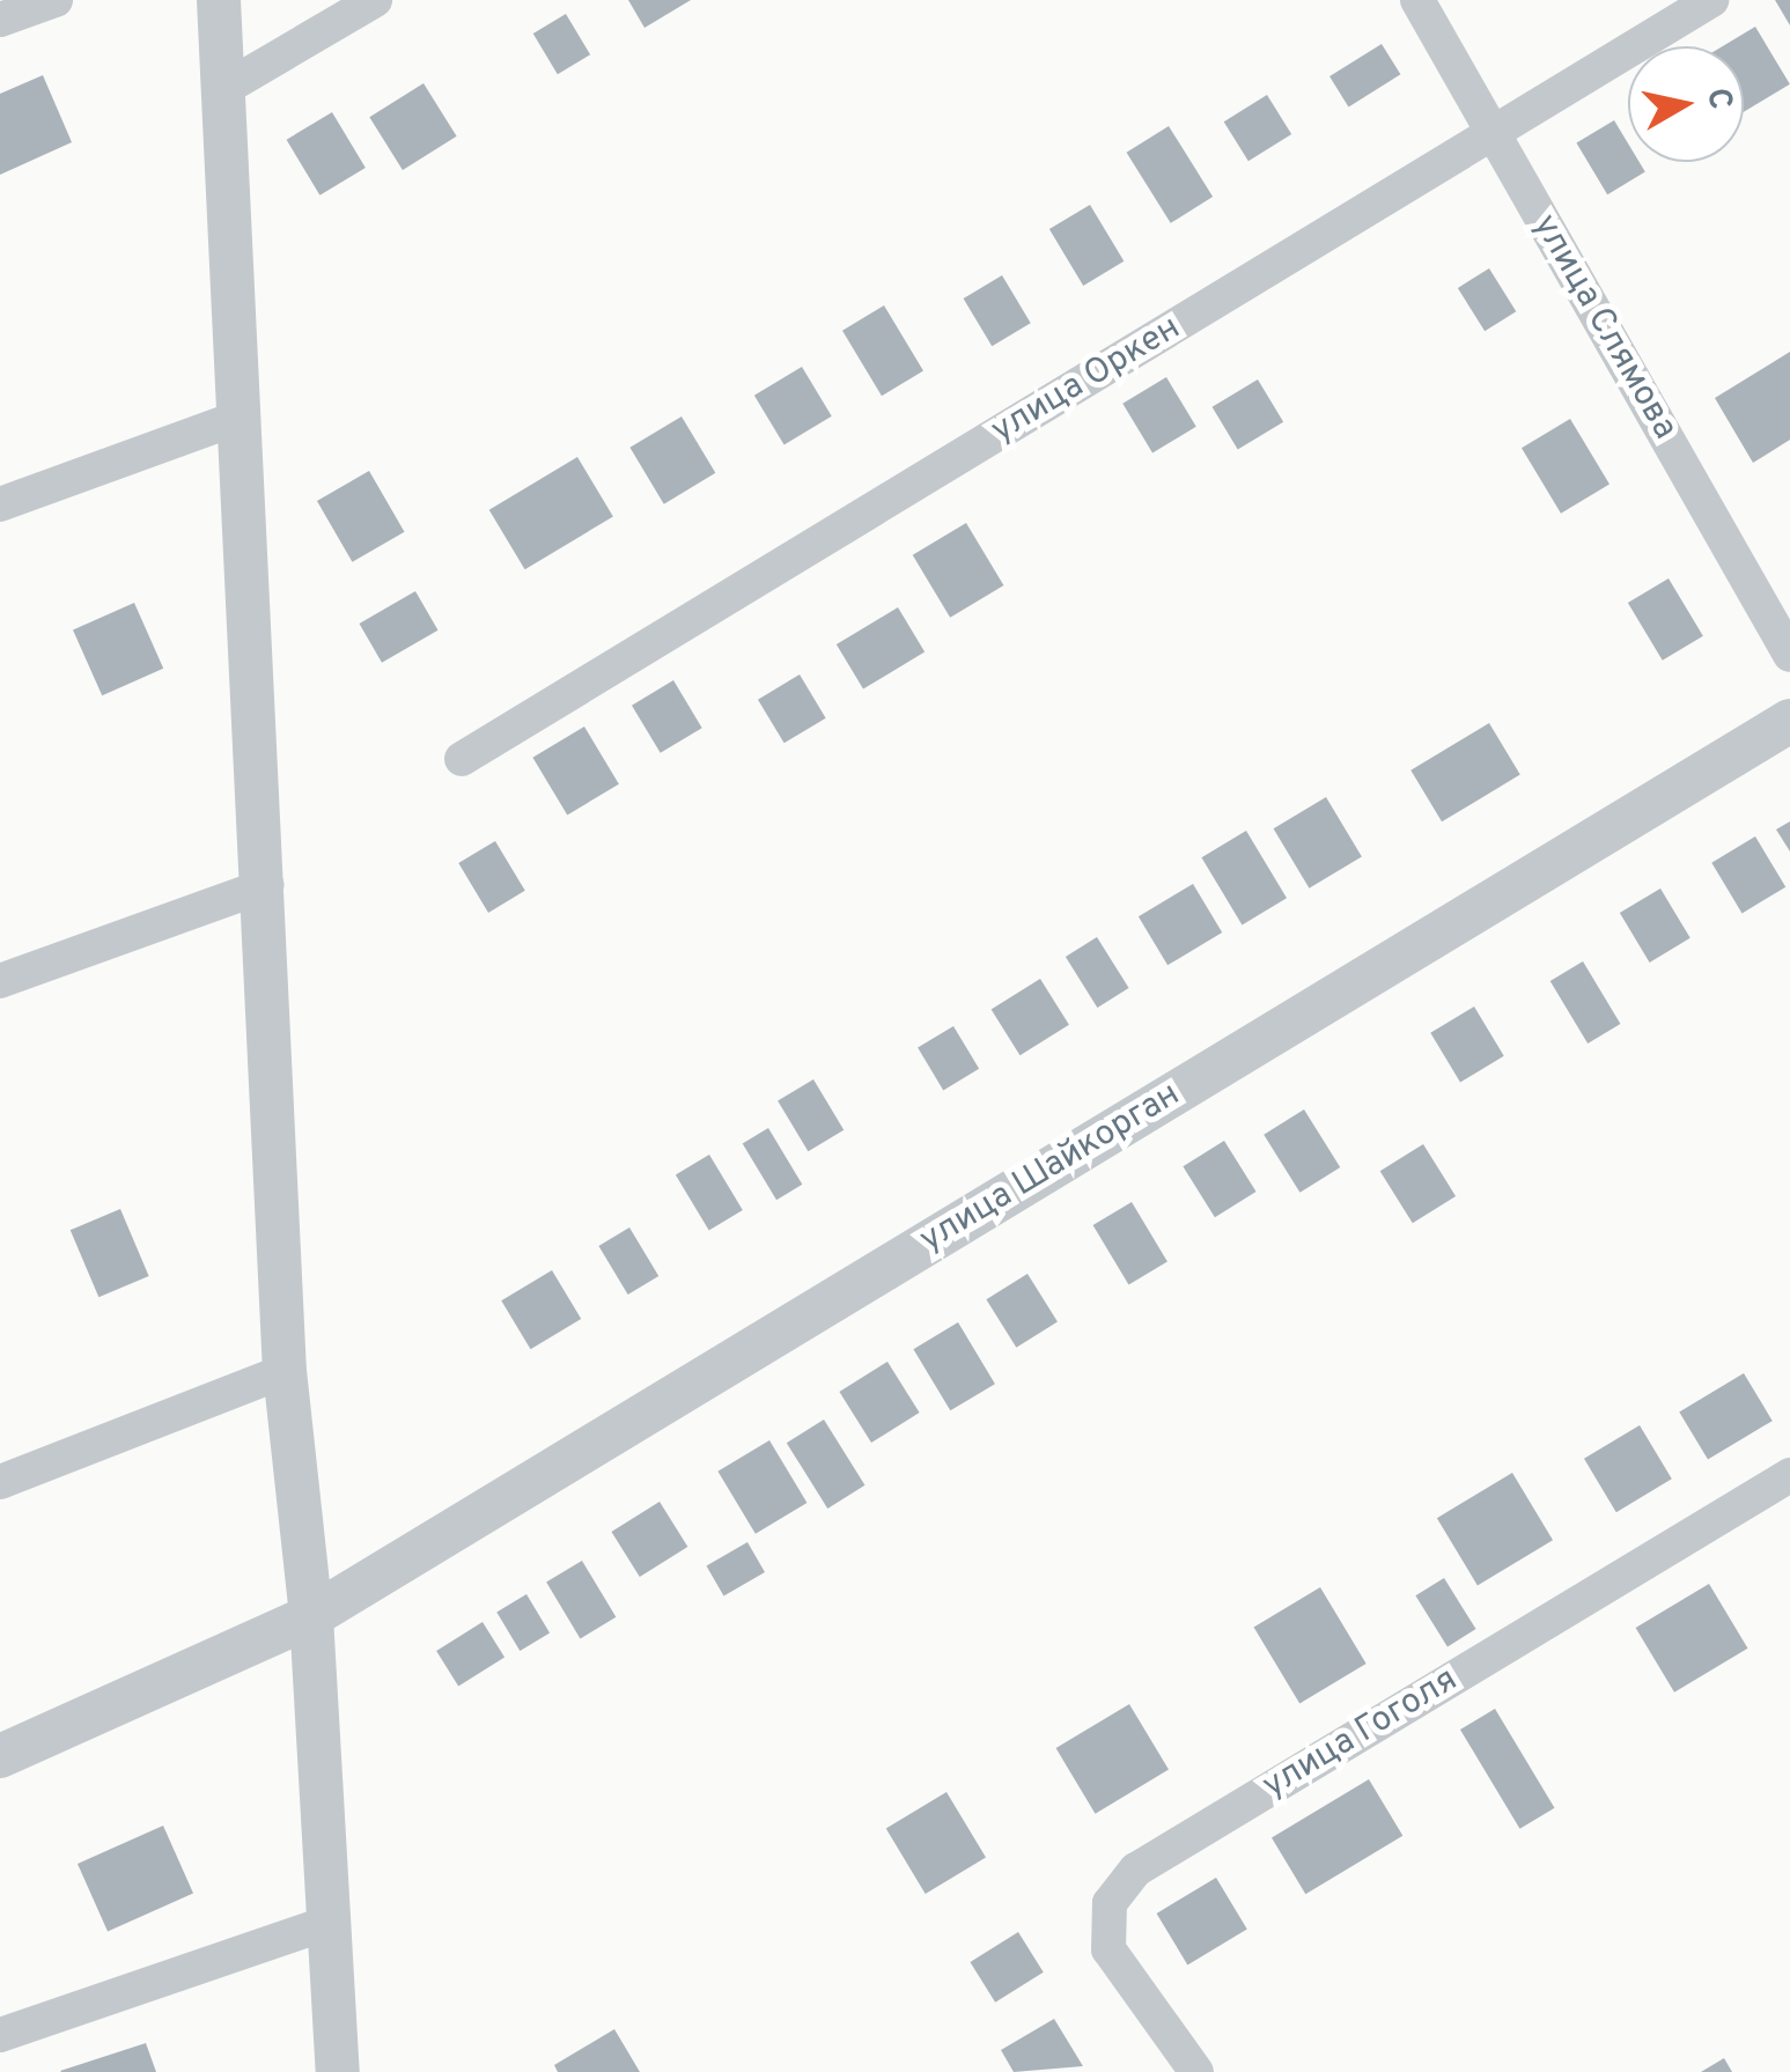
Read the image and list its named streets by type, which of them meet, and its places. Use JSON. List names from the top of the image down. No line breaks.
{"streets":{"street":["улица Слямова","улица Оркен","улица Шайкорган","улица Гоголя"]},"crossings":[["улица Слямова","улица Оркен"]],"north":"right"}
